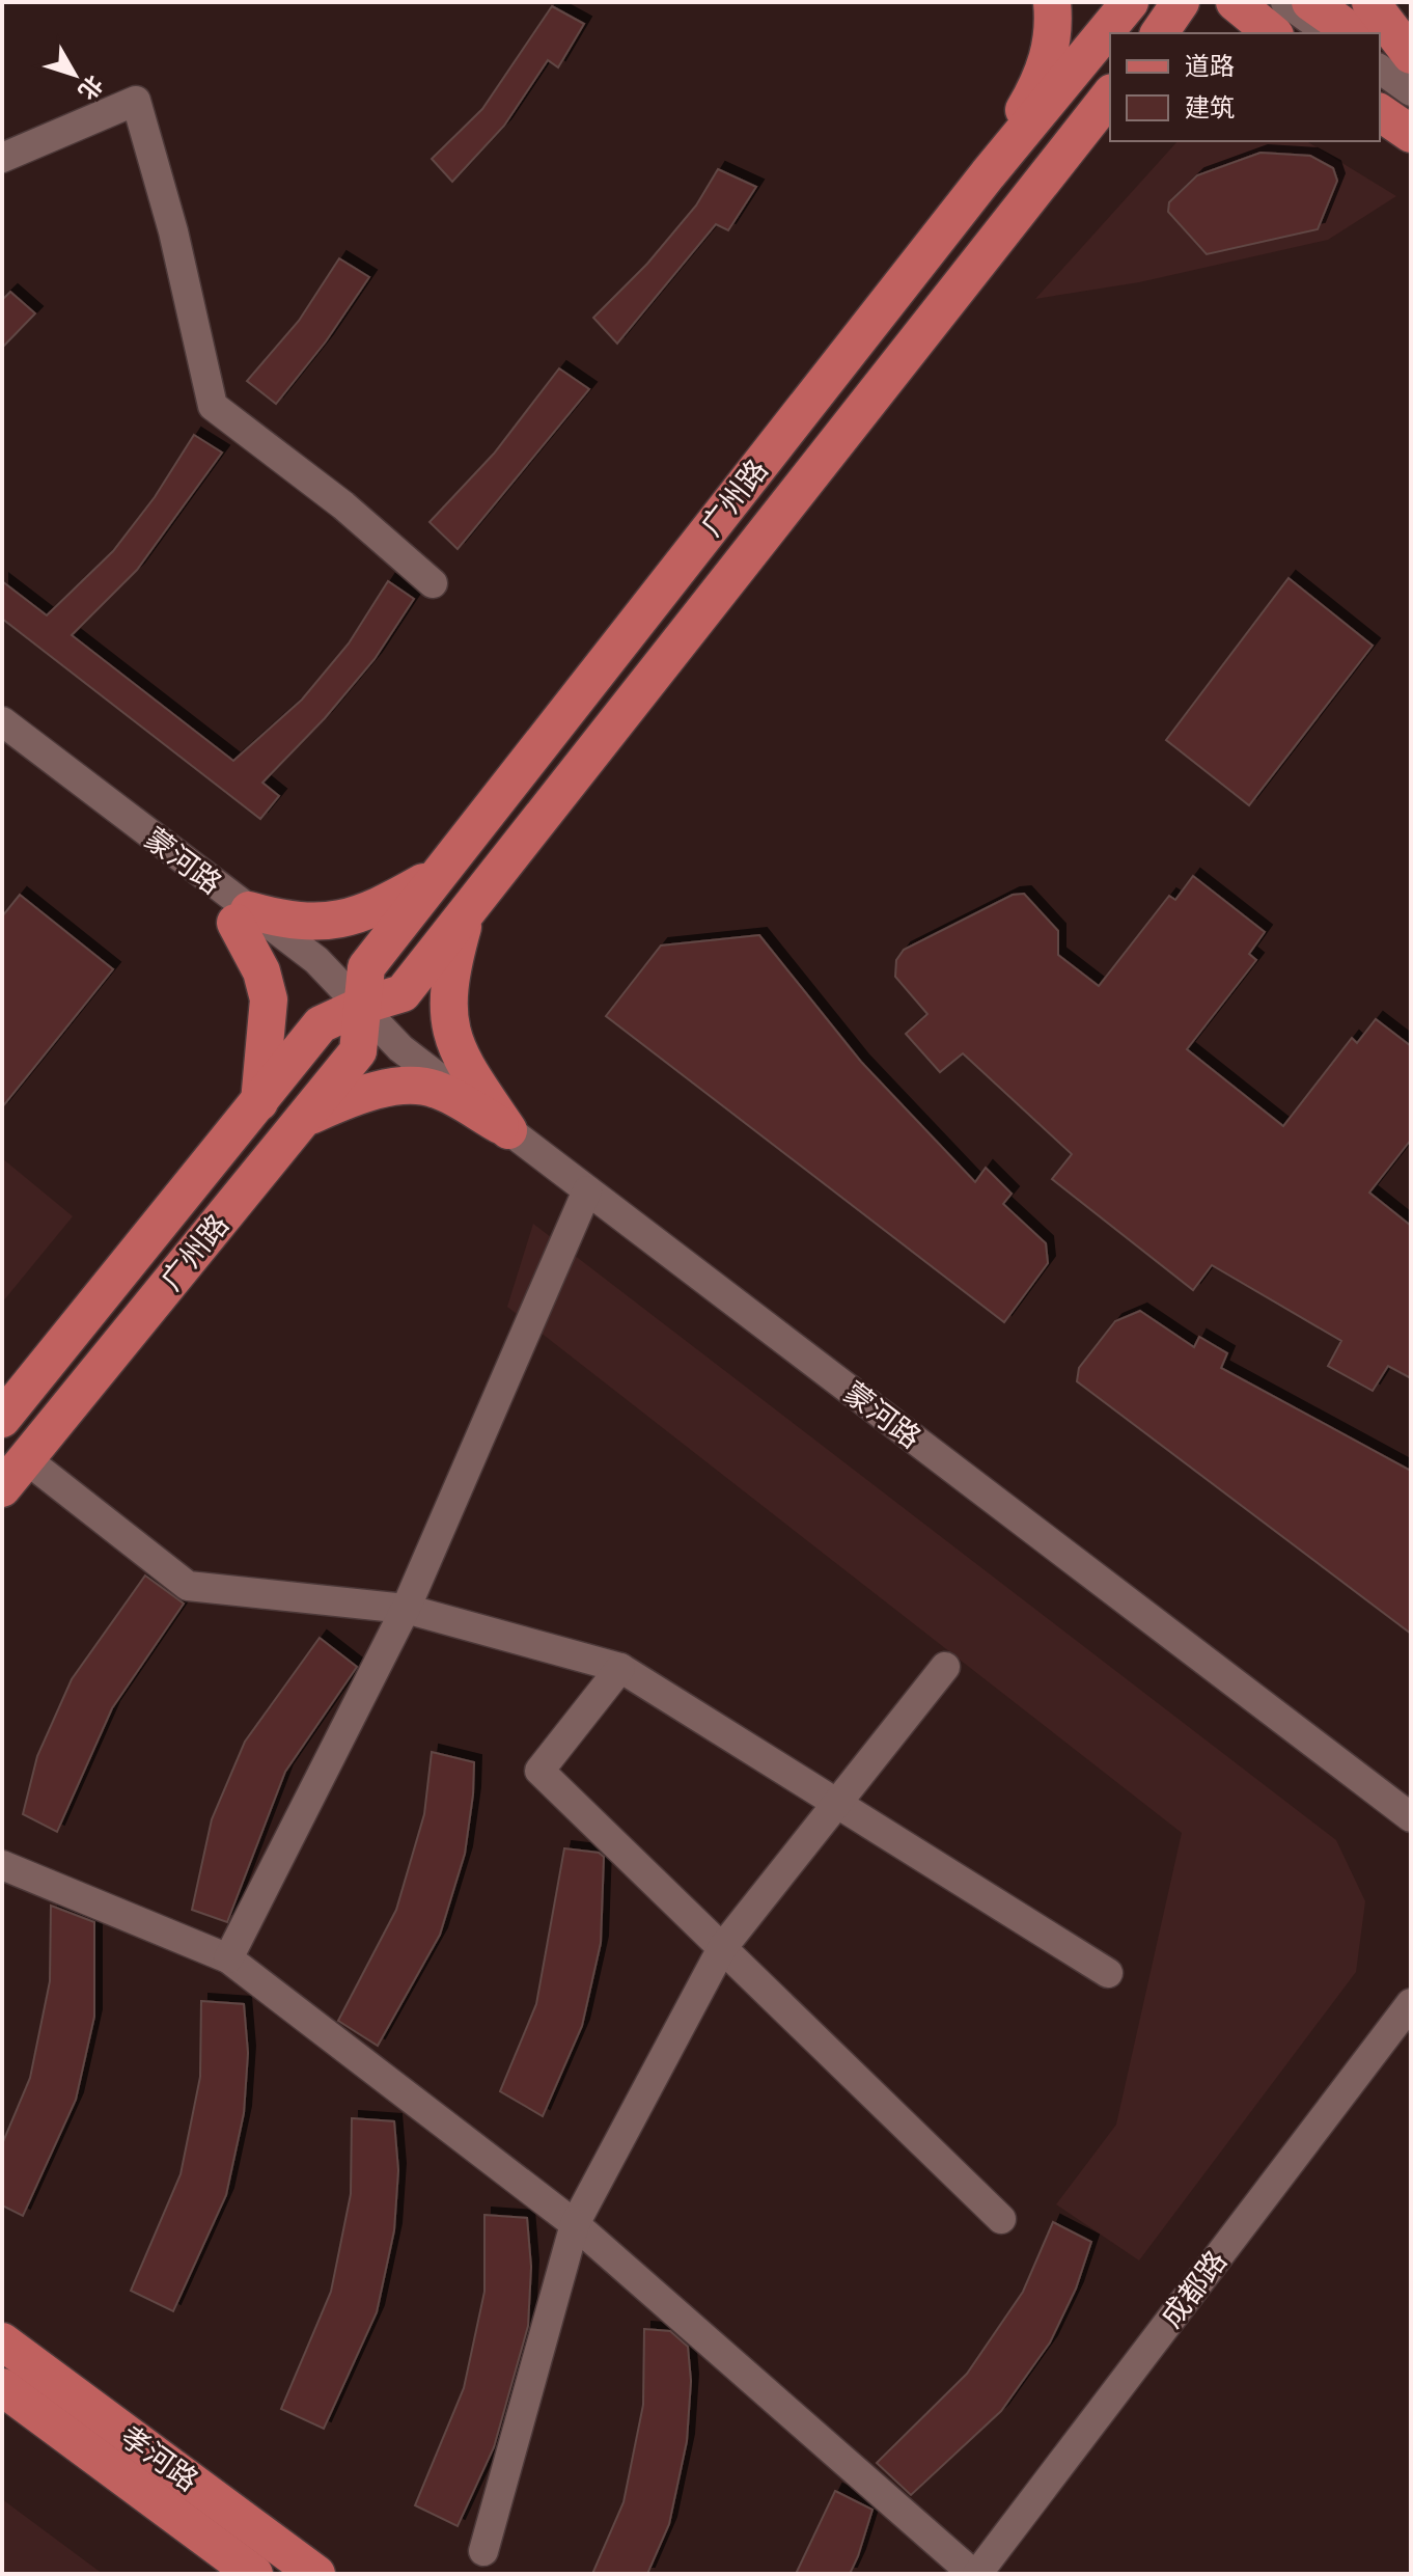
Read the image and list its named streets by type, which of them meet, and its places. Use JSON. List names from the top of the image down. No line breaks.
{"streets":{"main road":["广州路","孝河路"],"street":["蒙河路","成都路"]},"crossings":[["广州路","蒙河路"]],"legend":["道路","建筑"],"north":"bottom right"}
